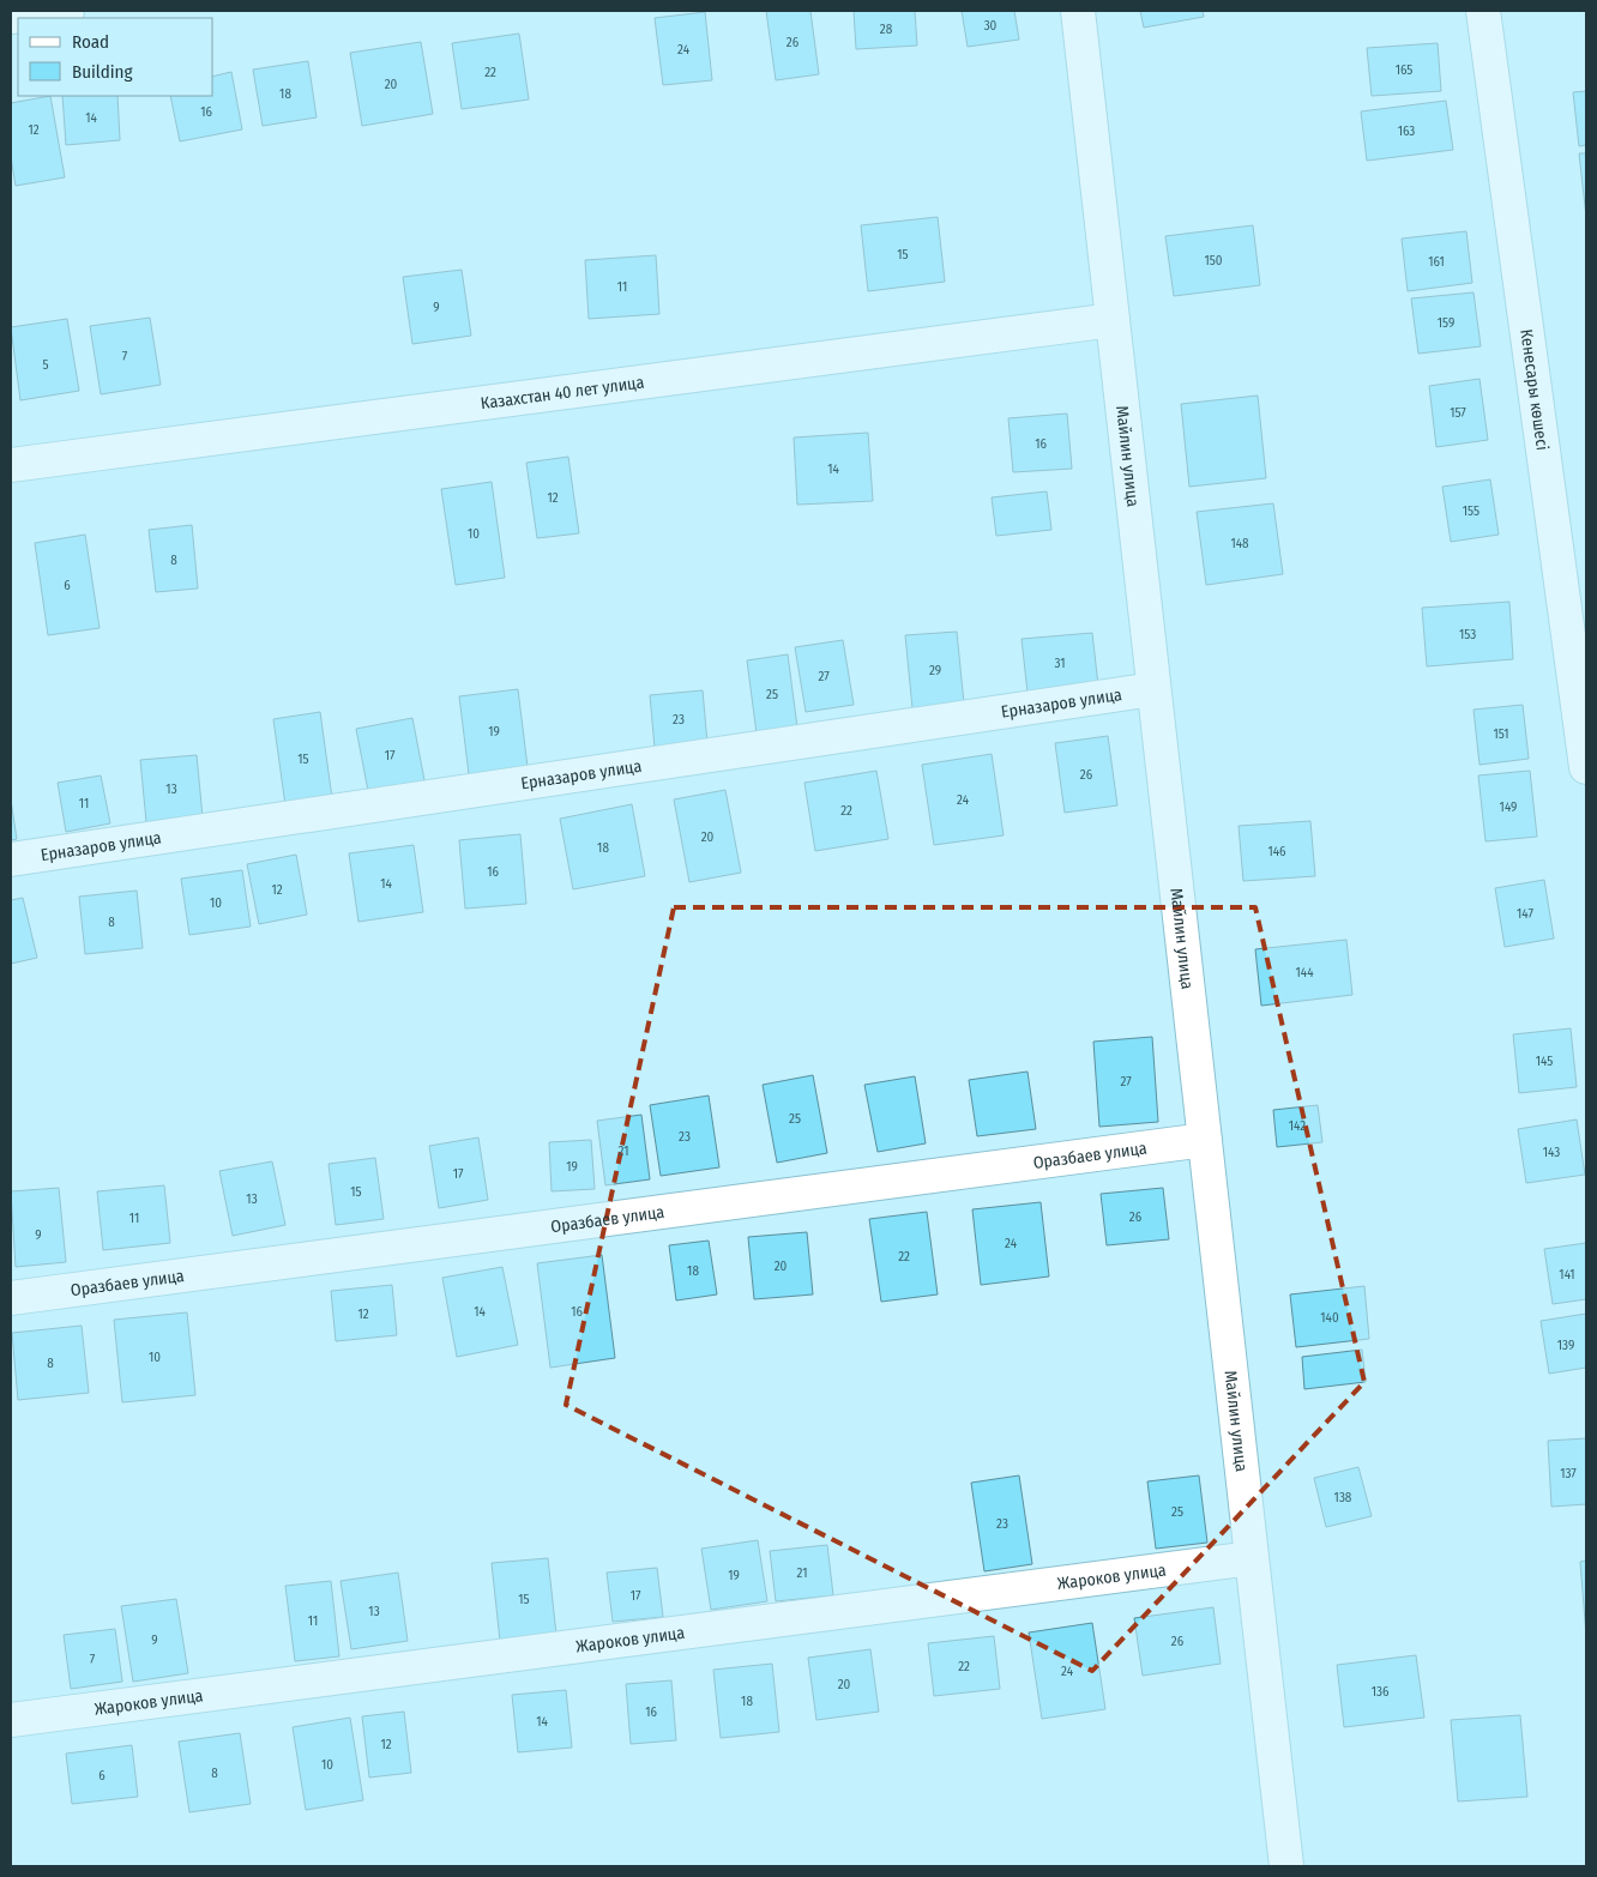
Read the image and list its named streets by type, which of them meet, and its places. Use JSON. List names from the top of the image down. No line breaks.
{"streets":{"street":["Кенесары көшесі","Казахстан 40 лет улица","Майлин улица","Ерназаров улица","Оразбаев улица","Жароков улица"]},"crossings":[["Казахстан 40 лет улица","Майлин улица"],["Майлин улица","Ерназаров улица"],["Майлин улица","Оразбаев улица"],["Майлин улица","Жароков улица"]],"house_numbers":["30","28","26","24","165","22","20","18","16","14","12","163","15","150","161","11","9","159","7","5","157","16","14","12","155","10","148","8","6","153","31","29","27","25","23","19","151","17","15","26","13","24","11","149","22","20","18","146","16","14","12","10","147","8","144","145","27","25","142","23","21","143","19","17","15","13","26","11","9","24","22","20","18","141","14","16","12","140","139","10","8","137","138","25","23","21","19","17","15","13","11","9","26","7","22","24","20","136","18","16","14","12","10","8","6"],"legend":["Road","Building"]}
